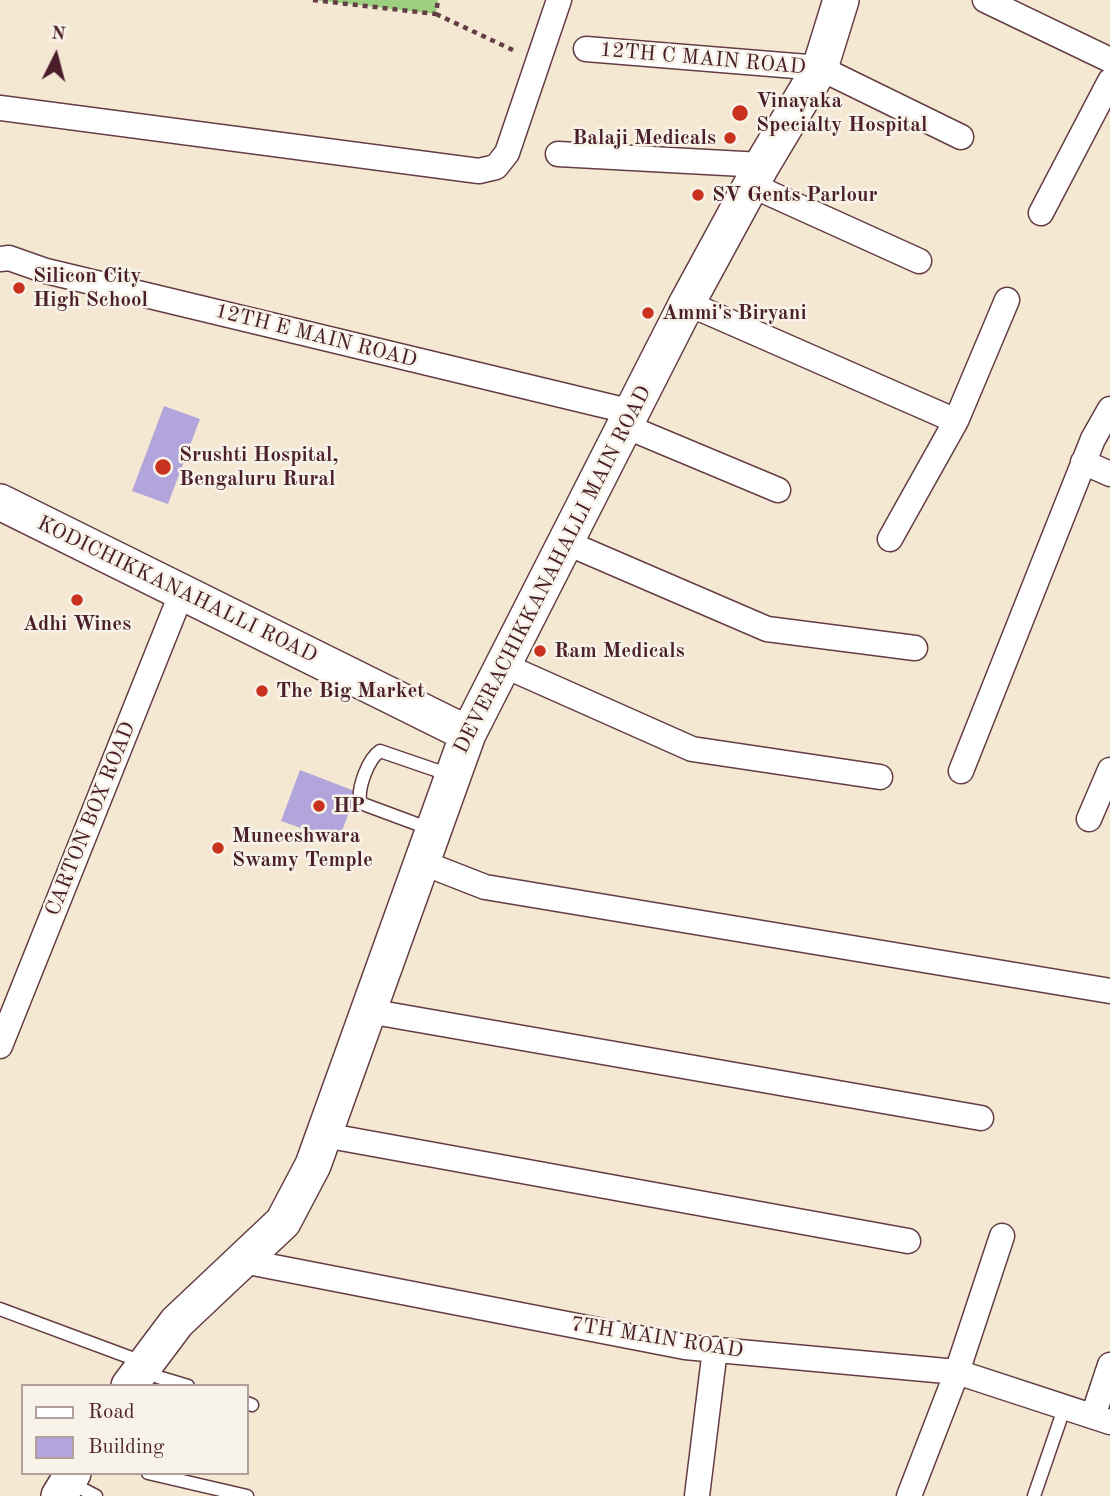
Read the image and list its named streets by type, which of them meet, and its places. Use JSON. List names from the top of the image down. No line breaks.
{"streets":{"street":["12TH C MAIN ROAD","12TH E MAIN ROAD","DEVERACHIKKANAHALLI MAIN ROAD","KODICHIKKANAHALLI ROAD","CARTON BOX ROAD","7TH MAIN ROAD"]},"crossings":[["12TH C MAIN ROAD","DEVERACHIKKANAHALLI MAIN ROAD"],["12TH E MAIN ROAD","DEVERACHIKKANAHALLI MAIN ROAD"],["DEVERACHIKKANAHALLI MAIN ROAD","KODICHIKKANAHALLI ROAD"],["DEVERACHIKKANAHALLI MAIN ROAD","7TH MAIN ROAD"],["KODICHIKKANAHALLI ROAD","CARTON BOX ROAD"]],"places":["Vinayaka Specialty Hospital","Balaji Medicals","SV Gents Parlour","Silicon City High School","Ammi's Biryani","Srushti Hospital, Bengaluru Rural","Adhi Wines","Ram Medicals","The Big Market","HP","Muneeshwara Swamy Temple"],"legend":["Road","Building"],"north":"top"}
